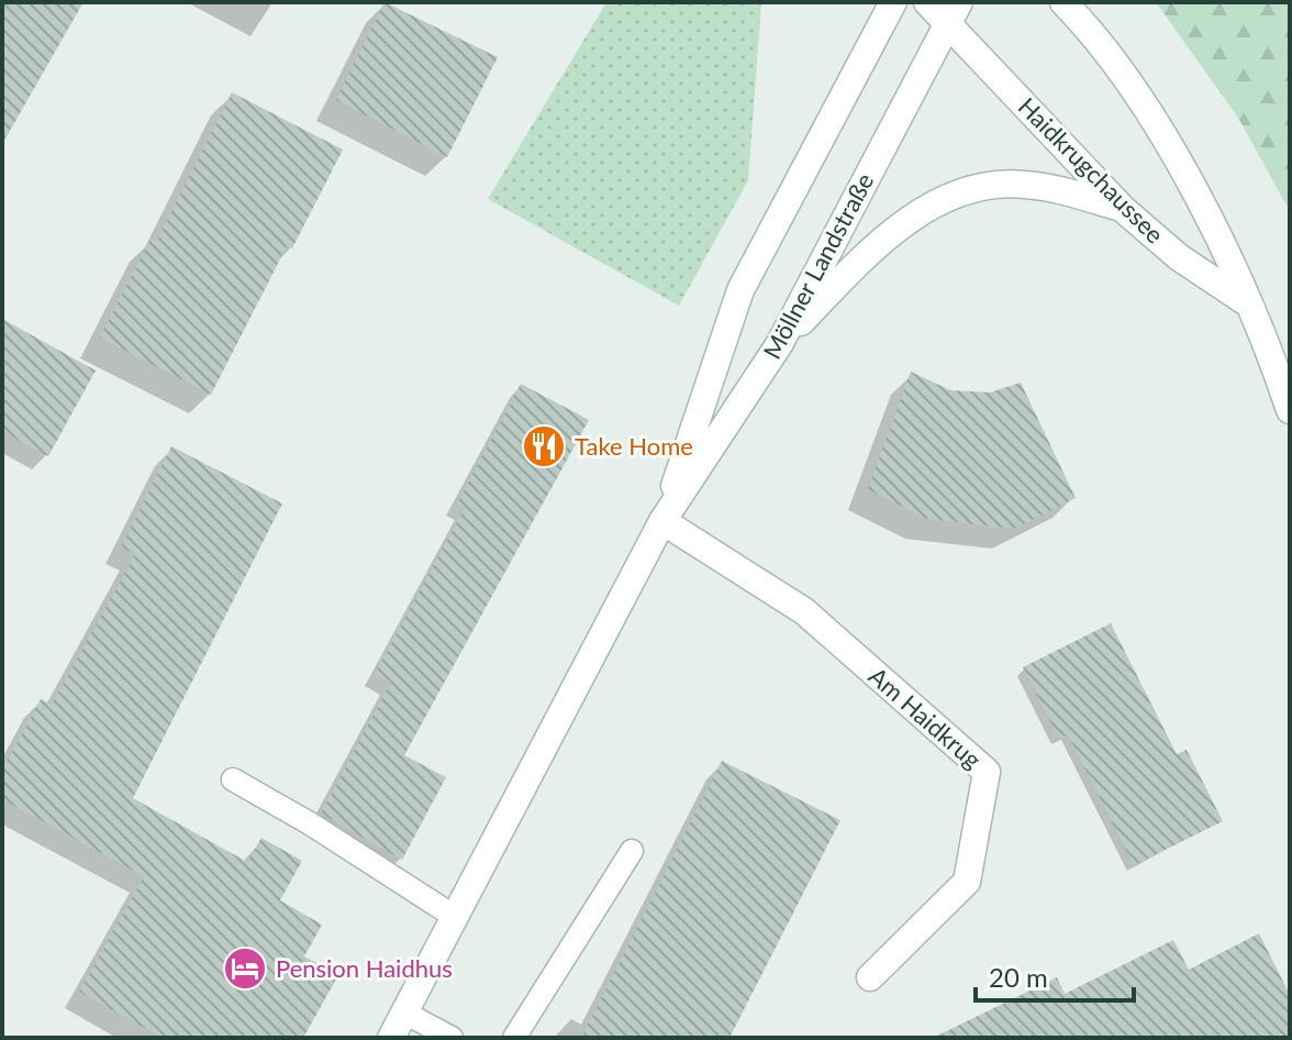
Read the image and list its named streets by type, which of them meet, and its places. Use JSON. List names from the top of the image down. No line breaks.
{"streets":{"main road":["Haidkrugchaussee","Möllner Landstraße","Am Haidkrug"]},"crossings":[["Haidkrugchaussee","Möllner Landstraße"],["Möllner Landstraße","Am Haidkrug"]],"places":{"restaurant":["Take Home"],"hotel":["Pension Haidhus"]},"scale_bar":"20 m"}
